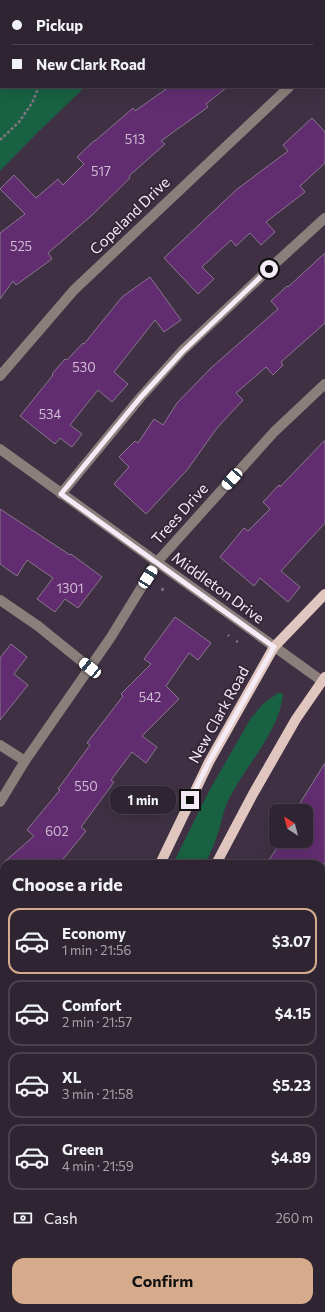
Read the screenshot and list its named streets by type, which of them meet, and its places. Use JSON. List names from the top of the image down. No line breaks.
{"streets":{"main road":["New Clark Road"],"street":["Copeland Drive","Trees Drive","Middleton Drive"]},"crossings":[["Trees Drive","Middleton Drive"],["Middleton Drive","New Clark Road"]],"house_numbers":["513","517","525","530","534","1301","542","550","602"],"north":"top left","page":{"banner":["Pickup","New Clark Road"],"bubble":"1 min","heading":"Choose a ride","list":[{"name":"Economy","note":"1 min · 21:56","value":"$3.07"},{"name":"Comfort","note":"2 min · 21:57","value":"$4.15"},{"name":"XL","note":"3 min · 21:58","value":"$5.23"},{"name":"Green","note":"4 min · 21:59","value":"$4.89"}],"pay":["Cash","260 m"],"buttons":"Confirm"}}
